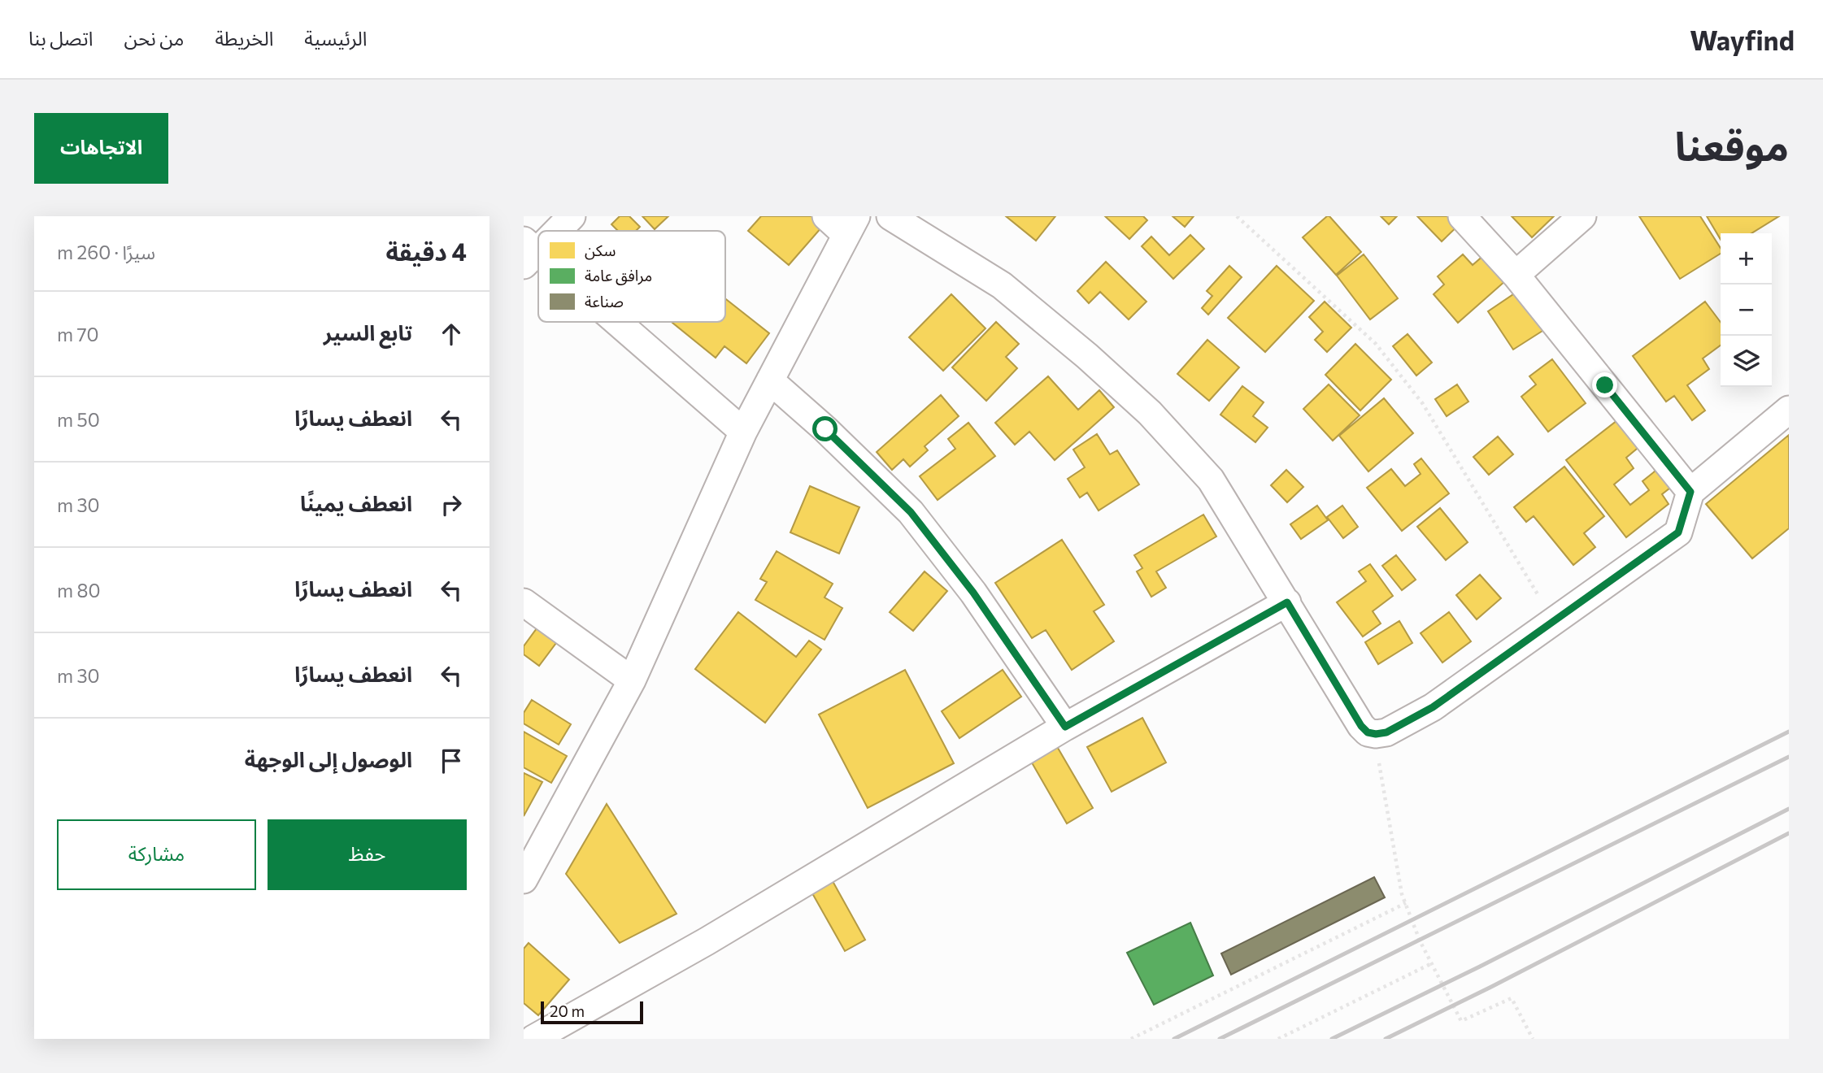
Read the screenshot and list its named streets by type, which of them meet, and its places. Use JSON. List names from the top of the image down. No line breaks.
{"legend":["سكن","مرافق عامة","صناعة"],"scale_bar":"20 m","page":{"header":"Wayfind","nav":["الرئيسية","الخريطة","من نحن","اتصل بنا"],"title":"موقعنا","buttons":["الاتجاهات",["حفظ","مشاركة"]],"heading":["4 دقيقة","سيرًا · 260 m"],"map_buttons":["+","−"],"list":[["تابع السير","70 m"],["انعطف يسارًا","50 m"],["انعطف يمينًا","30 m"],["انعطف يسارًا","80 m"],["انعطف يسارًا","30 m"],"الوصول إلى الوجهة"],"scale":"20 m"}}
